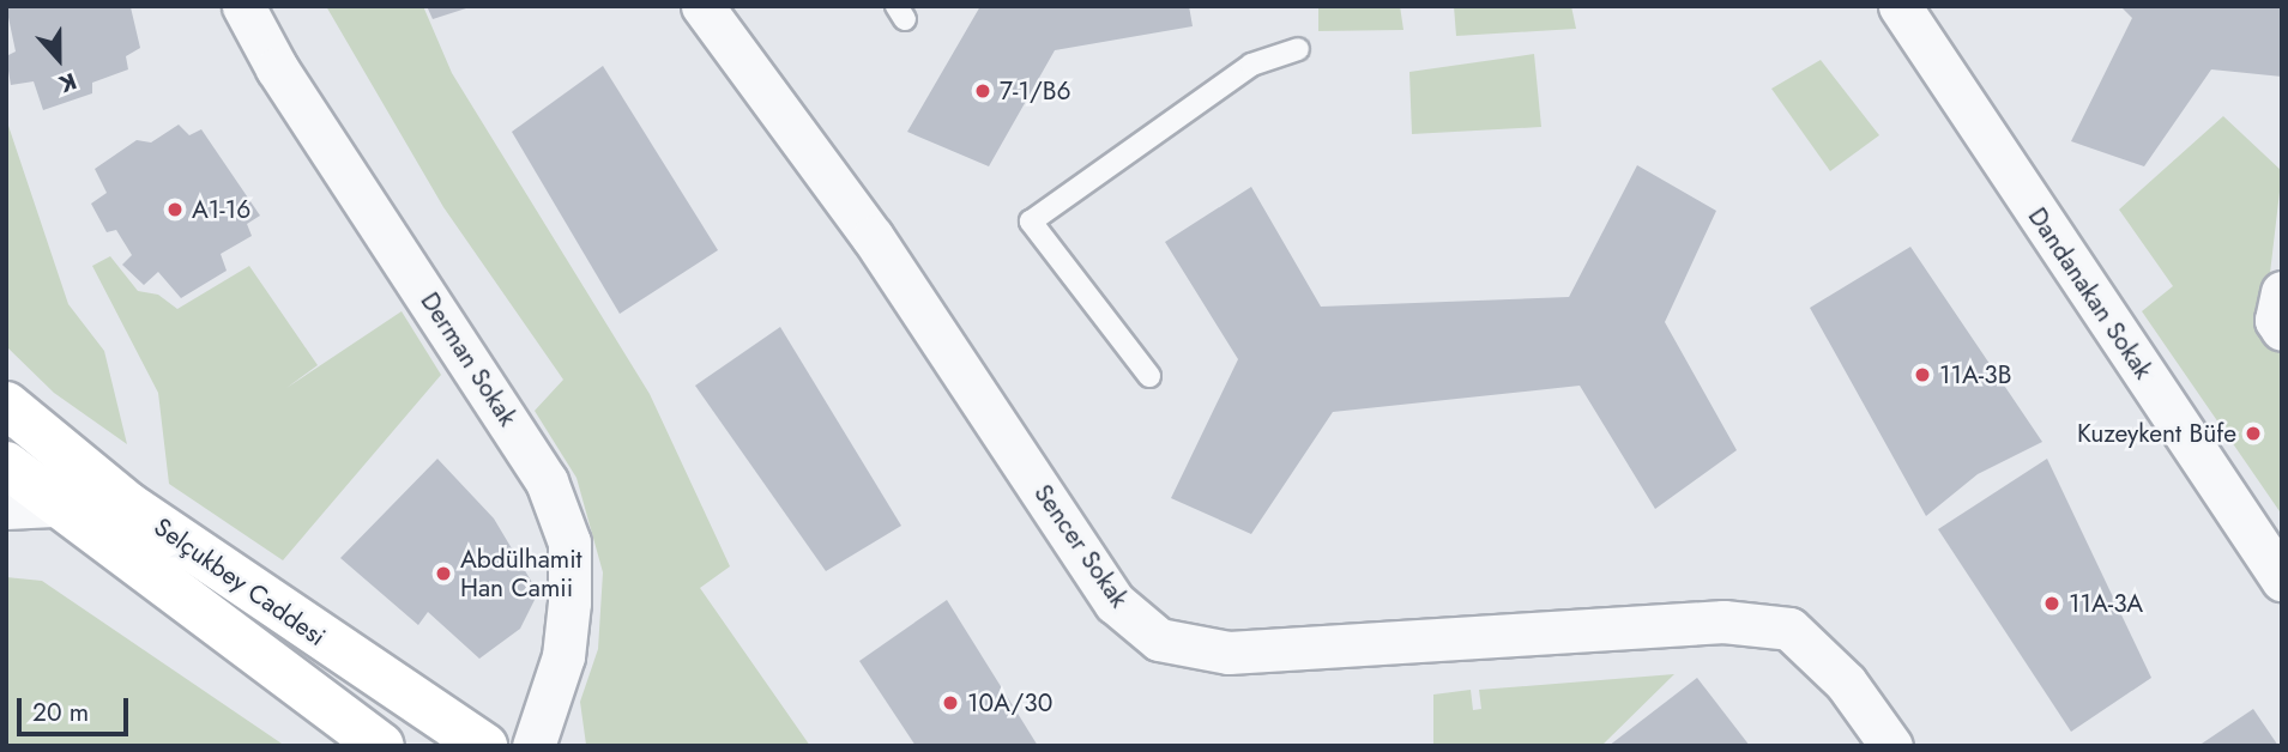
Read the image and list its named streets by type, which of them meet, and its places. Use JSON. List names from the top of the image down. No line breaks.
{"streets":{"street":["Dandanakan Sokak","Derman Sokak","Sencer Sokak","Selçukbey Caddesi"]},"places":["7-1/B6","A1-16","11A-3B","Kuzeykent Büfe","Abdülhamit Han Camii","11A-3A","10A/30"],"scale_bar":"20 m","north":"bottom"}
